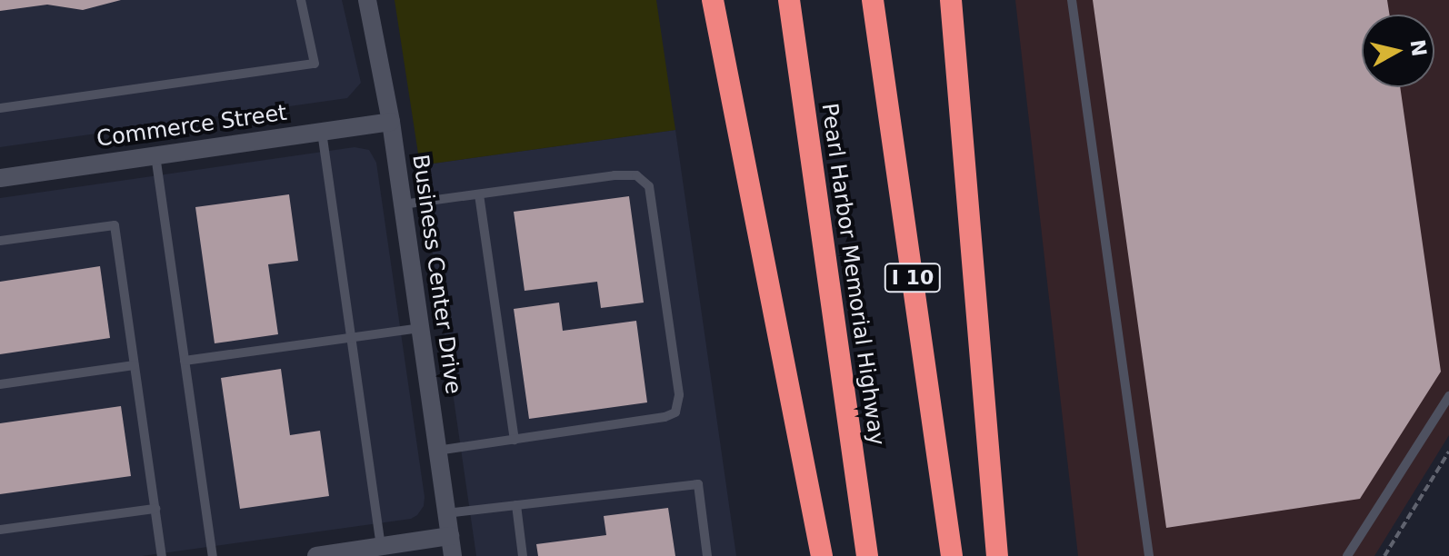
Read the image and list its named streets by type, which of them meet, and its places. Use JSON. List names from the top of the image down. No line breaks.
{"streets":{"highway":["Pearl Harbor Memorial Highway","I 10"],"street":["Commerce Street","Business Center Drive"]},"crossings":[["Commerce Street","Business Center Drive"]],"north":"right"}
